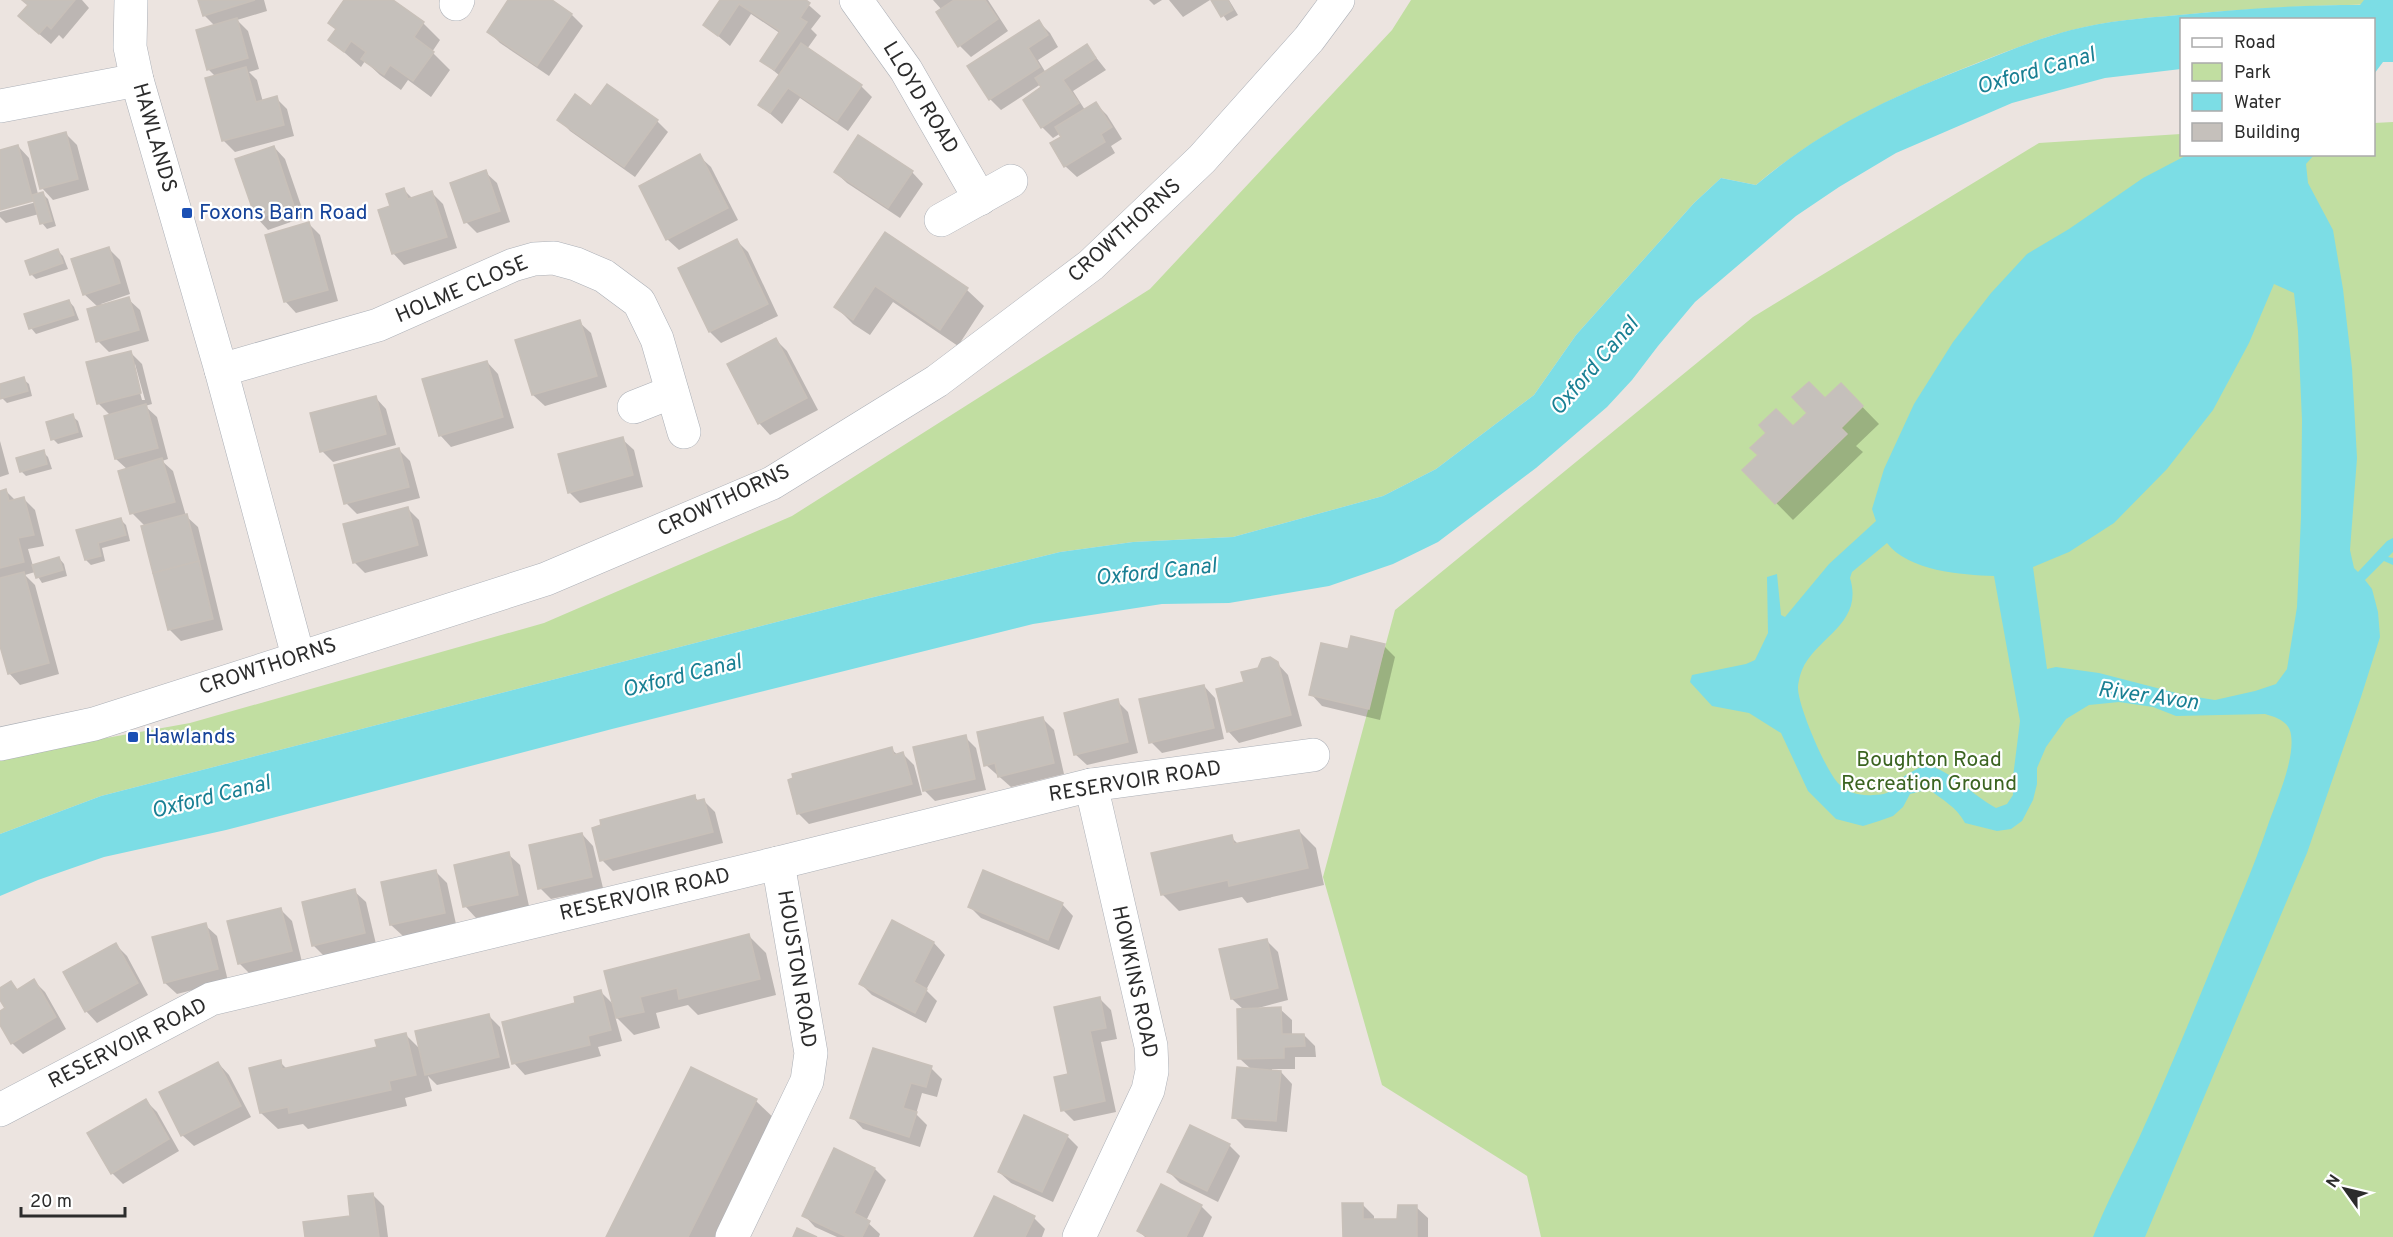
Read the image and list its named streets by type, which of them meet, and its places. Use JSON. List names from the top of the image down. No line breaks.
{"streets":{"street":["LLOYD ROAD","HAWLANDS","CROWTHORNS","HOLME CLOSE","RESERVOIR ROAD","HOUSTON ROAD","HOWKINS ROAD"]},"crossings":[["HAWLANDS","CROWTHORNS"],["HAWLANDS","HOLME CLOSE"],["RESERVOIR ROAD","HOUSTON ROAD"],["RESERVOIR ROAD","HOWKINS ROAD"]],"water":["Oxford Canal","River Avon"],"parks":["Boughton Road Recreation Ground"],"places":{"transit":["Foxons Barn Road","Hawlands"]},"legend":["Road","Park","Water","Building"],"scale_bar":"20 m","north":"top left"}
